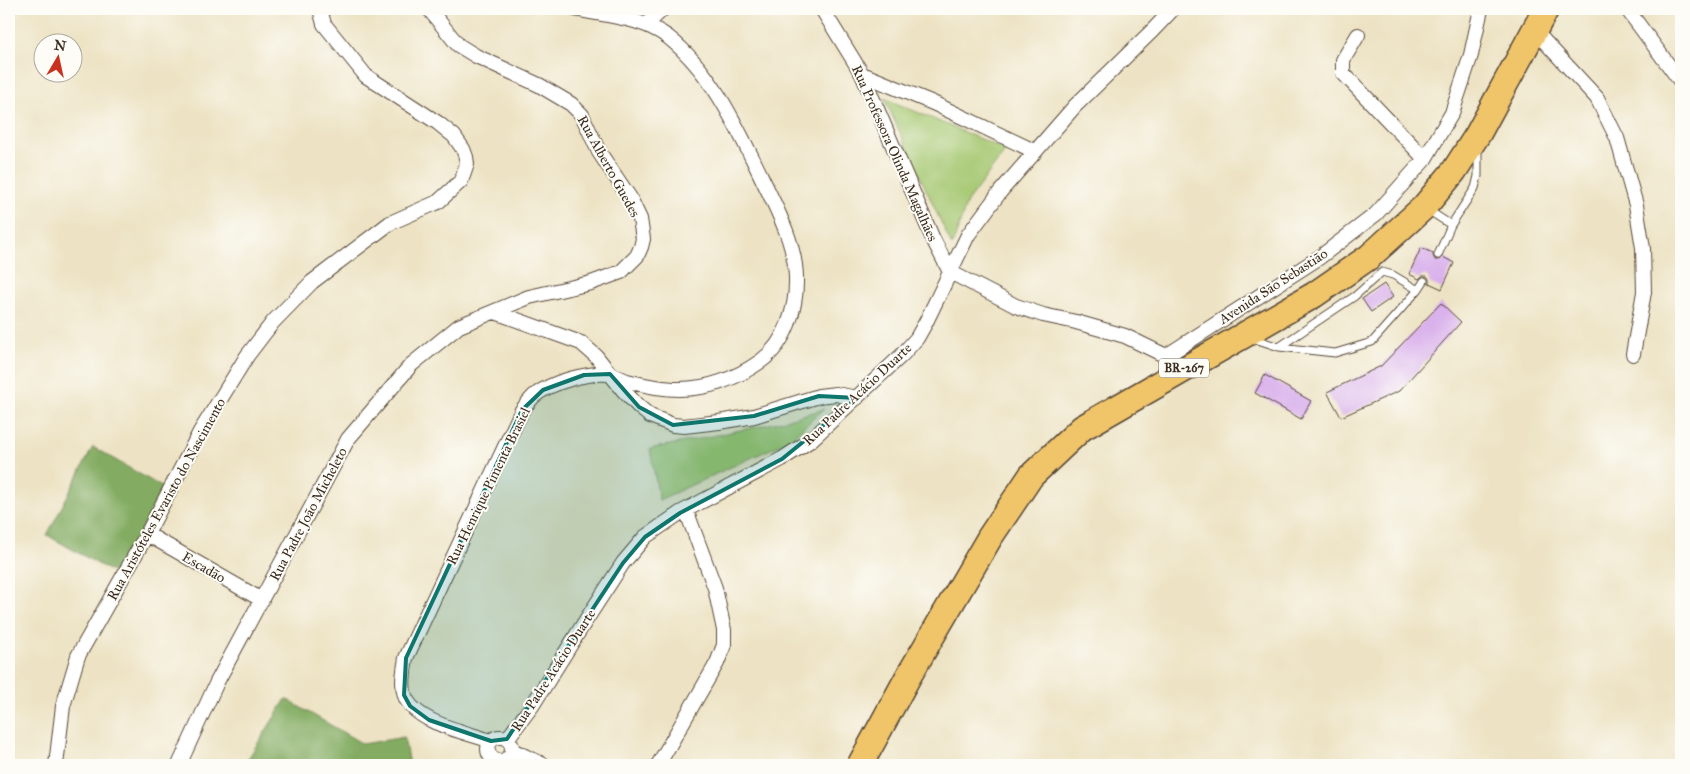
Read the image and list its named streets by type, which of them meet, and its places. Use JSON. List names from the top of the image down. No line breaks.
{"streets":{"highway":["BR-267"],"street":["Rua Professora Olinda Magalhães","Rua Alberto Guedes","Avenida São Sebastião","Rua Padre Acácio Duarte","Rua Henrique Pimenta Brasiel","Rua Aristóteles Evaristo do Nascimento","Rua Padre João Micheleto","Escadão"]},"crossings":[["Rua Professora Olinda Magalhães","Rua Padre Acácio Duarte"],["Rua Alberto Guedes","Rua Padre João Micheleto"],["Avenida São Sebastião","BR-267"],["Rua Padre Acácio Duarte","Rua Henrique Pimenta Brasiel"],["Rua Aristóteles Evaristo do Nascimento","Escadão"],["Rua Padre João Micheleto","Escadão"]],"north":"top"}
